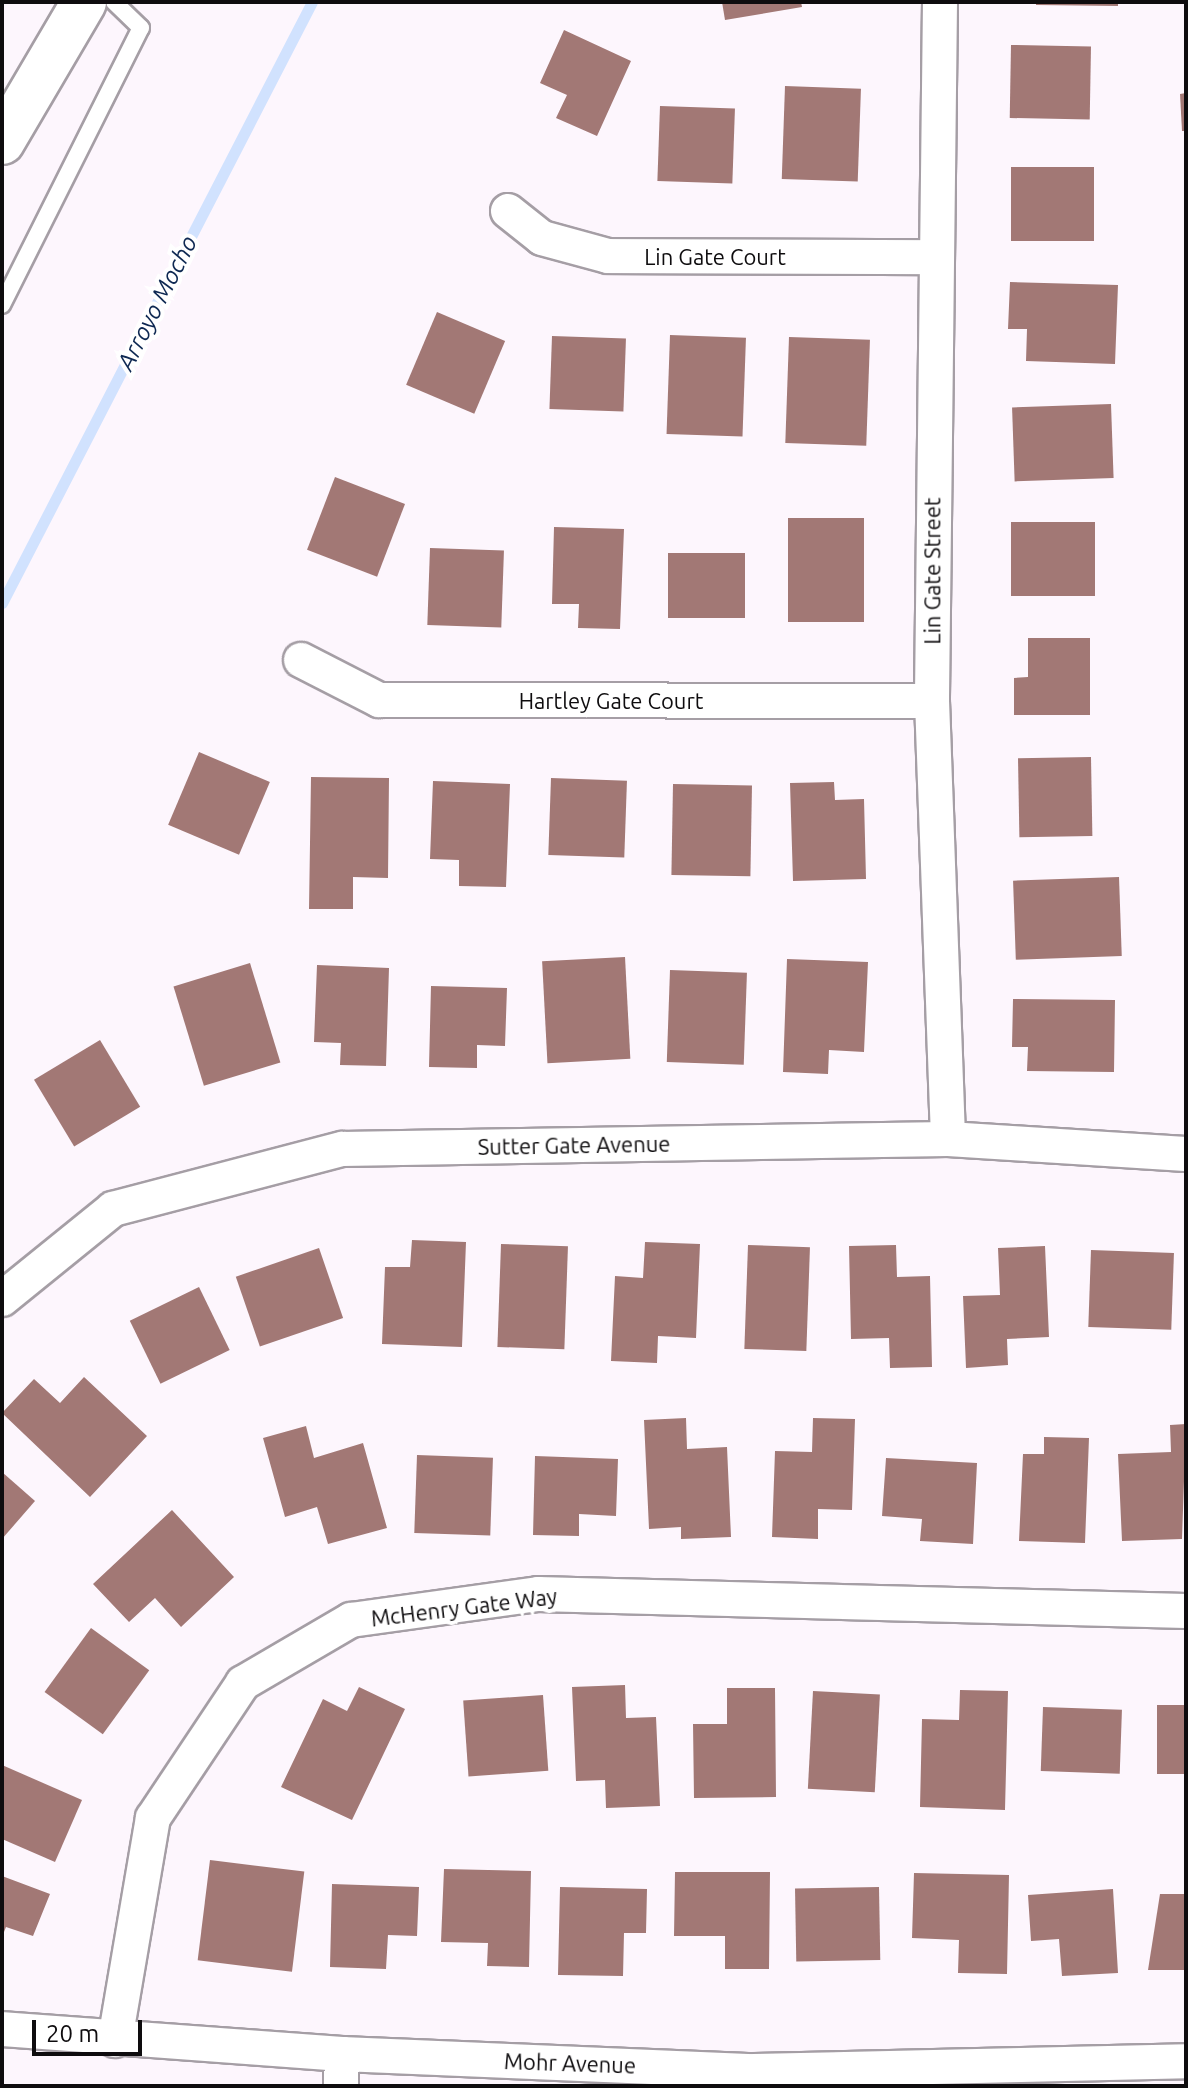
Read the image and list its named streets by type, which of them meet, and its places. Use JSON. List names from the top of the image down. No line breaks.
{"streets":{"street":["Lin Gate Court","Lin Gate Street","Hartley Gate Court","Sutter Gate Avenue","McHenry Gate Way","Mohr Avenue"]},"crossings":[["Lin Gate Court","Lin Gate Street"],["Lin Gate Street","Hartley Gate Court"],["Lin Gate Street","Sutter Gate Avenue"],["McHenry Gate Way","Mohr Avenue"]],"water":["Arroyo Mocho"],"scale_bar":"20 m"}
